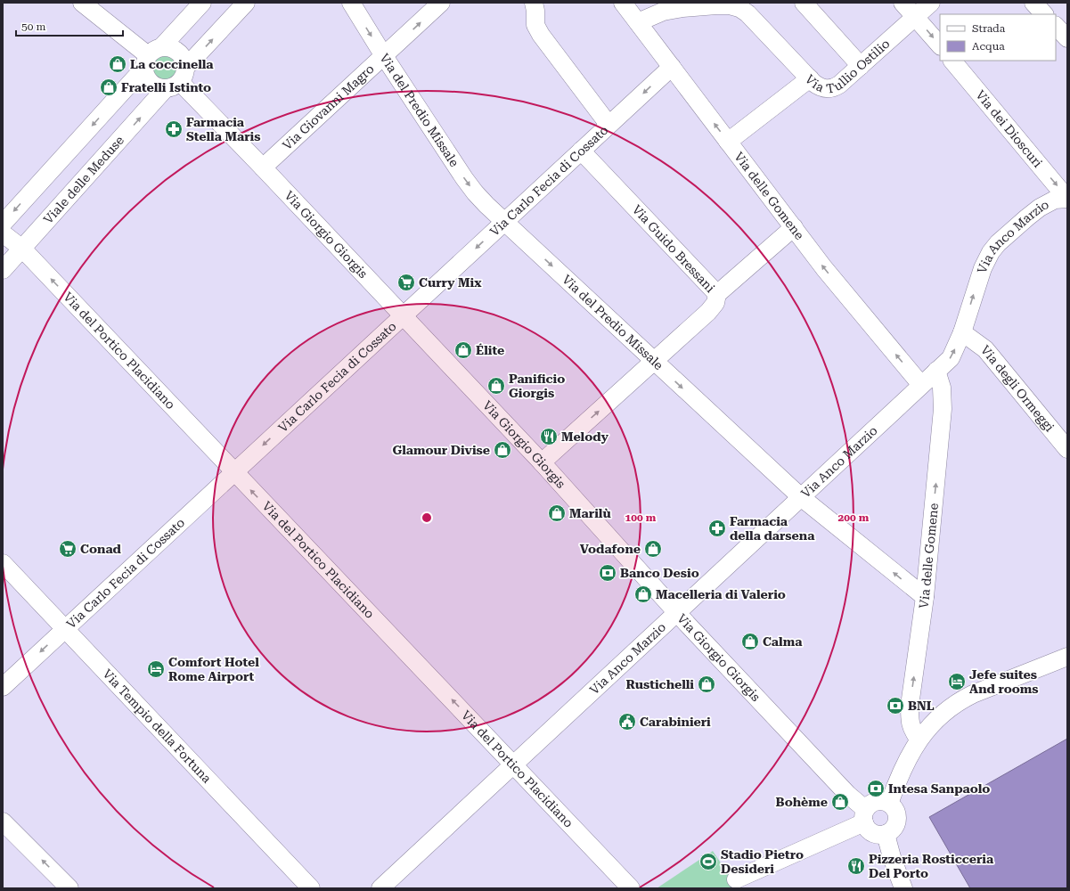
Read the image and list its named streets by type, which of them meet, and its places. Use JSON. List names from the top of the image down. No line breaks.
{"streets":{"street":["Via Tullio Ostilio","Via Giovanni Magro","Via del Predio Missale","Via dei Dioscuri","Viale delle Meduse","Via Carlo Fecia di Cossato","Via delle Gomene","Via Giorgio Giorgis","Via Anco Marzio","Via Guido Bressani","Via del Portico Placidiano","Via degli Ormeggi","Via Tempio della Fortuna"]},"crossings":[["Via Tullio Ostilio","Via delle Gomene"],["Via Giovanni Magro","Via del Predio Missale"],["Via Giovanni Magro","Via Giorgio Giorgis"],["Via del Predio Missale","Via Carlo Fecia di Cossato"],["Via del Predio Missale","Via delle Gomene"],["Via del Predio Missale","Via Anco Marzio"],["Via del Predio Missale","Via Guido Bressani"],["Via dei Dioscuri","Via Anco Marzio"],["Viale delle Meduse","Via Giorgio Giorgis"],["Viale delle Meduse","Via del Portico Placidiano"],["Via Carlo Fecia di Cossato","Via delle Gomene"],["Via Carlo Fecia di Cossato","Via Giorgio Giorgis"],["Via Carlo Fecia di Cossato","Via Guido Bressani"],["Via Carlo Fecia di Cossato","Via del Portico Placidiano"],["Via Carlo Fecia di Cossato","Via Tempio della Fortuna"],["Via delle Gomene","Via Anco Marzio"],["Via Giorgio Giorgis","Via Anco Marzio"],["Via Giorgio Giorgis","Via Guido Bressani"],["Via Anco Marzio","Via del Portico Placidiano"],["Via Anco Marzio","Via degli Ormeggi"]],"one_way":["Via dei Dioscuri","Via Carlo Fecia di Cossato","Via delle Gomene","Via del Portico Placidiano"],"places":{"shop":["La coccinella","Fratelli Istinto","Élite","Panificio Giorgis","Glamour Divise","Marilù","Vodafone","Macelleria di Valerio","Calma","Rustichelli","Bohème"],"pharmacy":["Farmacia Stella Maris","Farmacia della darsena"],"supermarket":["Curry Mix","Conad"],"restaurant":["Melody","Pizzeria Rosticceria Del Porto"],"bank":["Banco Desio","BNL","Intesa Sanpaolo"],"hotel":["Comfort Hotel Rome Airport","Jefe suites And rooms"],"public building":["Carabinieri"],"sports":["Stadio Pietro Desideri"]},"legend":["Strada","Acqua"],"scale_bar":"50 m","rings":["100 m","200 m"]}
